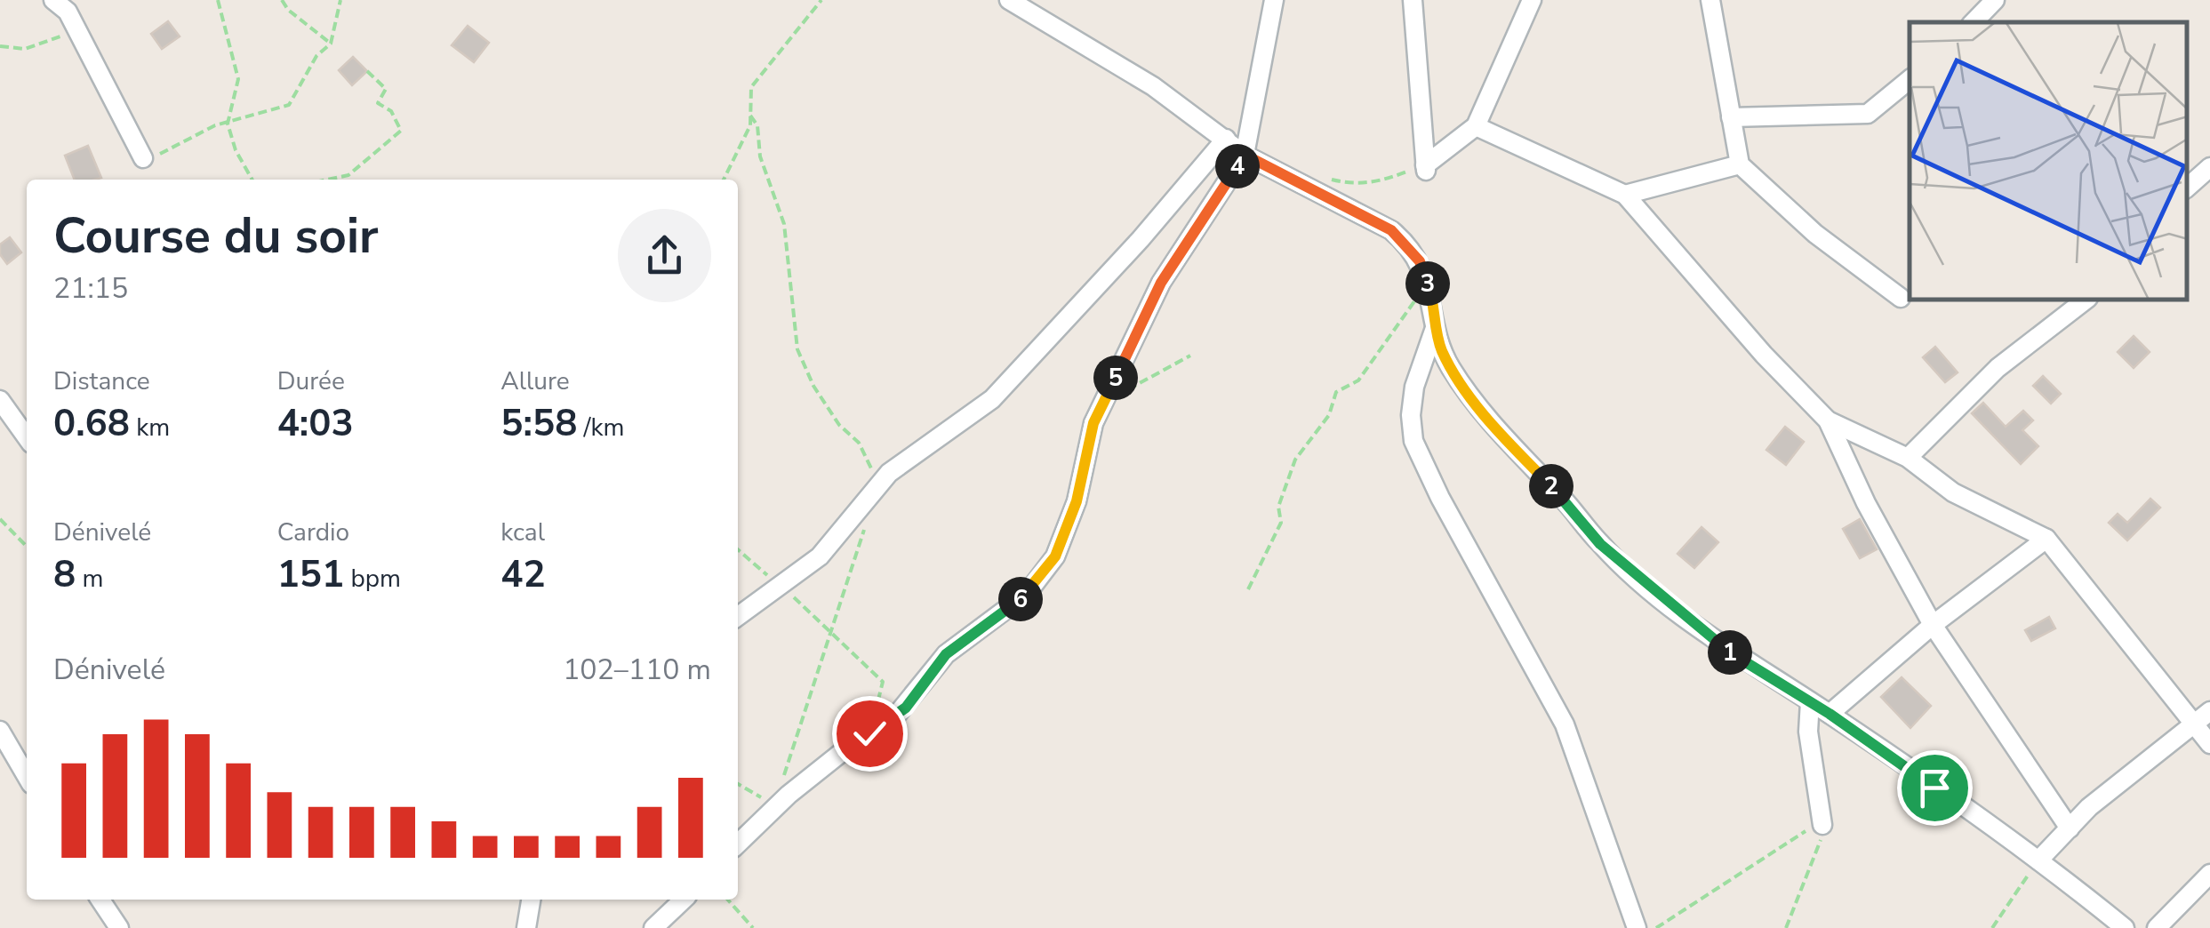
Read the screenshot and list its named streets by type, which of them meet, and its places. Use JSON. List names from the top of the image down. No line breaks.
{"page":{"pins":["4","3","5","2","6","1"],"heading":["Course du soir","21:15"],"stats":[["Distance","0.68 km"],["Durée","4:03"],["Allure","5:58 /km"],["Dénivelé","8 m"],["Cardio","151 bpm"],["kcal","42"]],"chart":["Dénivelé","102–110 m"]}}
